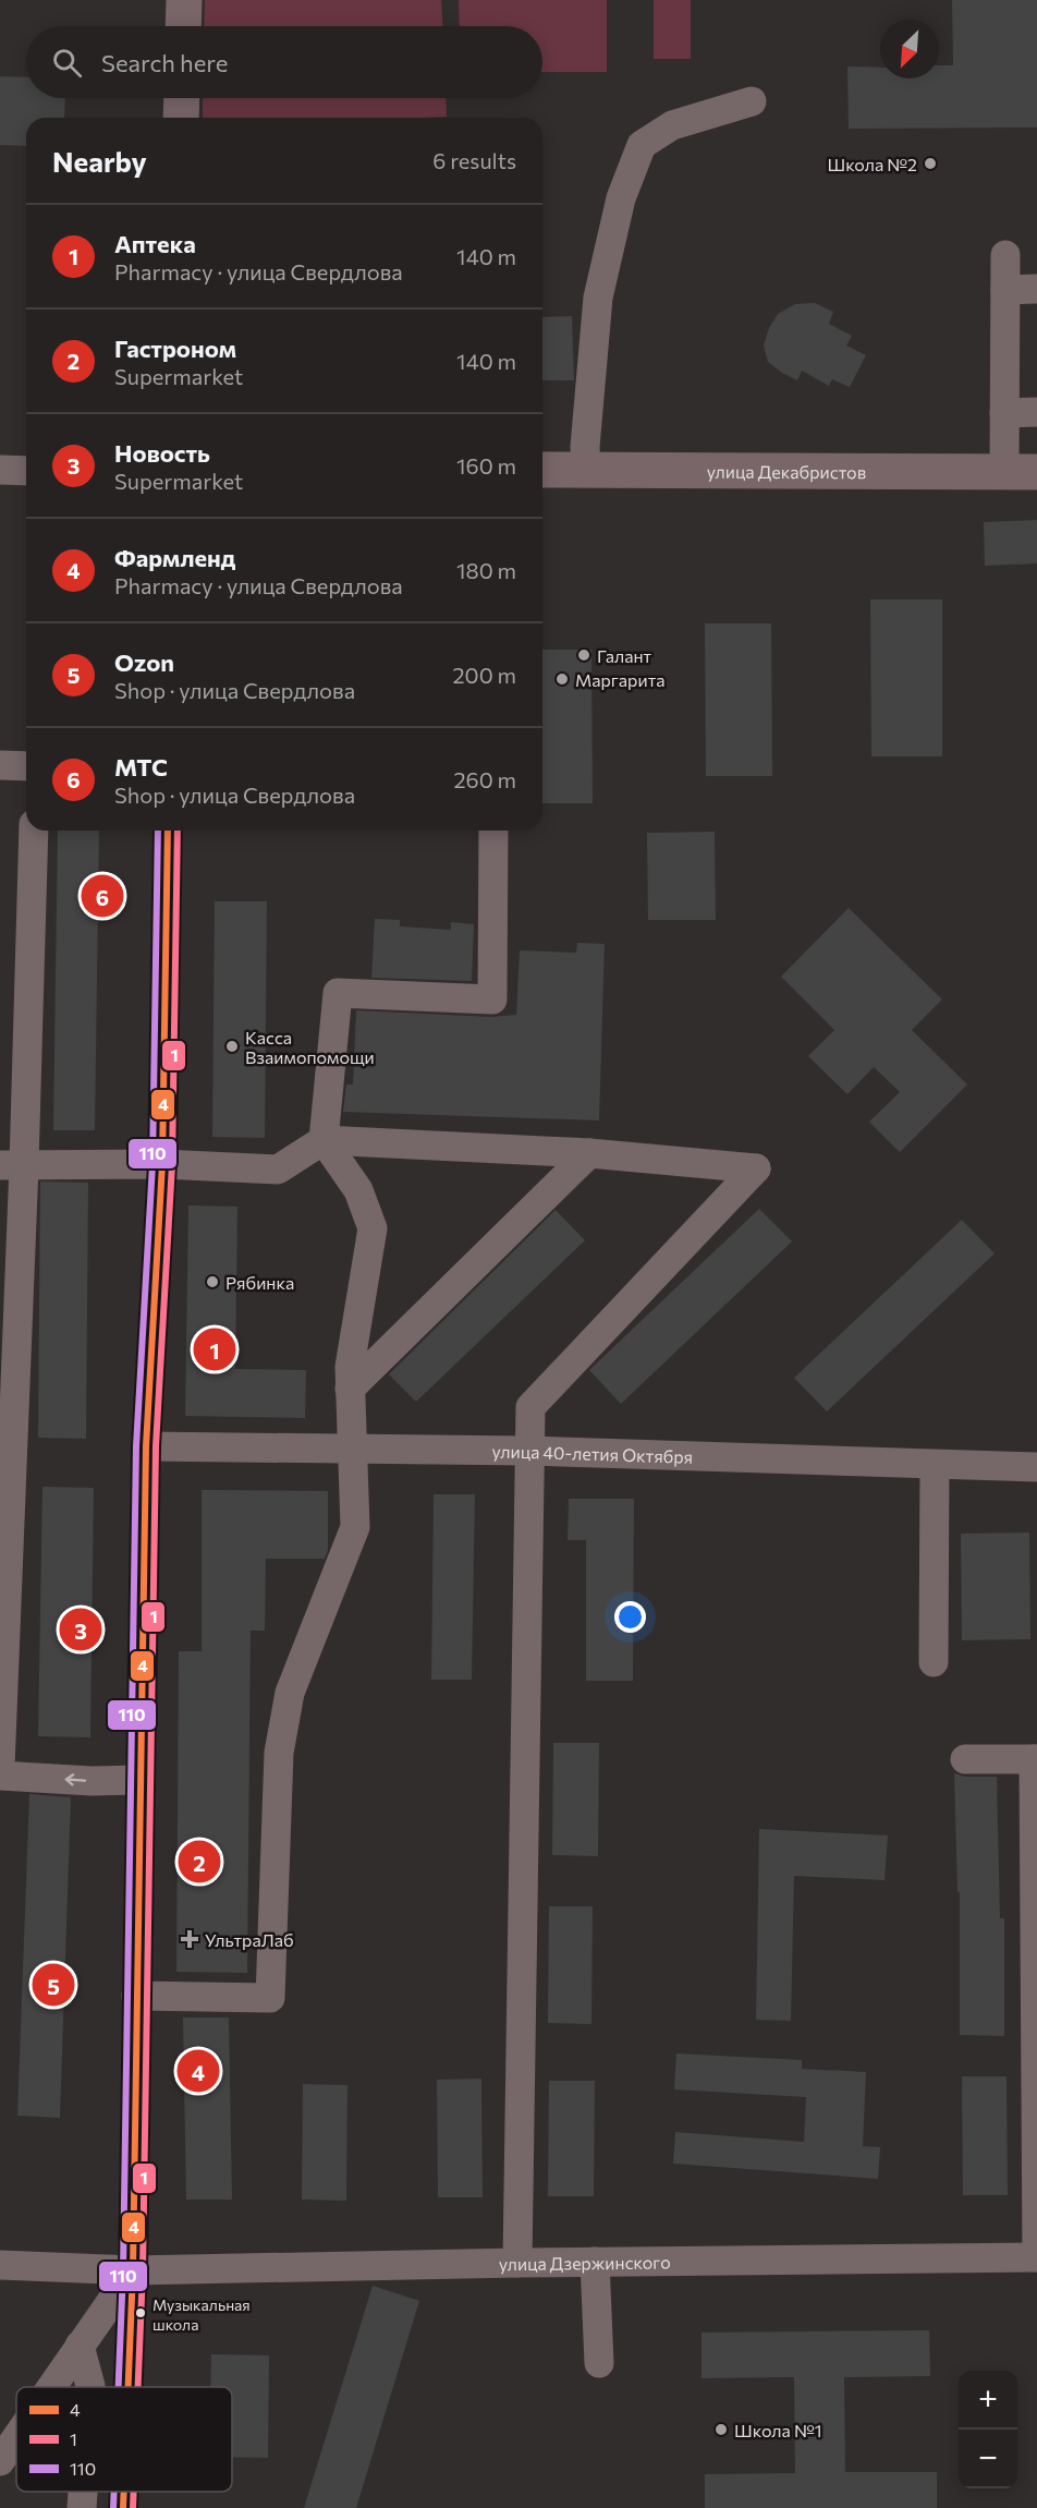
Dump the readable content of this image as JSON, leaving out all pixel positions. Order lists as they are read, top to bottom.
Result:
{
  "streets": {
    "main road": ["улица Декабристов"],
    "street": ["улица 40-летия Октября", "улица Дзержинского"]
  },
  "places": {
    "other": [
      "Школа №2",
      "Галант",
      "Маргарита",
      "Касса Взаимопомощи",
      "Рябинка",
      "Музыкальная школа",
      "Школа №1"
    ],
    "health": ["УльтраЛаб"]
  },
  "lines": ["transit line 4", "transit line 1", "transit line 110"],
  "legend": ["4", "1", "110"],
  "north": "bottom left",
  "page": {
    "search": "Search here",
    "heading": ["Nearby", "6 results"],
    "list": [
      {
        "mark": "1",
        "name": "Аптека",
        "note": "Pharmacy · улица Свердлова",
        "value": "140 m"
      },
      {
        "mark": "2",
        "name": "Гастроном",
        "note": "Supermarket",
        "value": "140 m"
      },
      {
        "mark": "3",
        "name": "Новость",
        "note": "Supermarket",
        "value": "160 m"
      },
      {
        "mark": "4",
        "name": "Фармленд",
        "note": "Pharmacy · улица Свердлова",
        "value": "180 m"
      },
      {
        "mark": "5",
        "name": "Ozon",
        "note": "Shop · улица Свердлова",
        "value": "200 m"
      },
      {
        "mark": "6",
        "name": "МТС",
        "note": "Shop · улица Свердлова",
        "value": "260 m"
      }
    ],
    "pins": [
      "6",
      "1",
      "3",
      "2",
      "5",
      "4"
    ],
    "map_buttons": ["+", "−"]
  }
}
